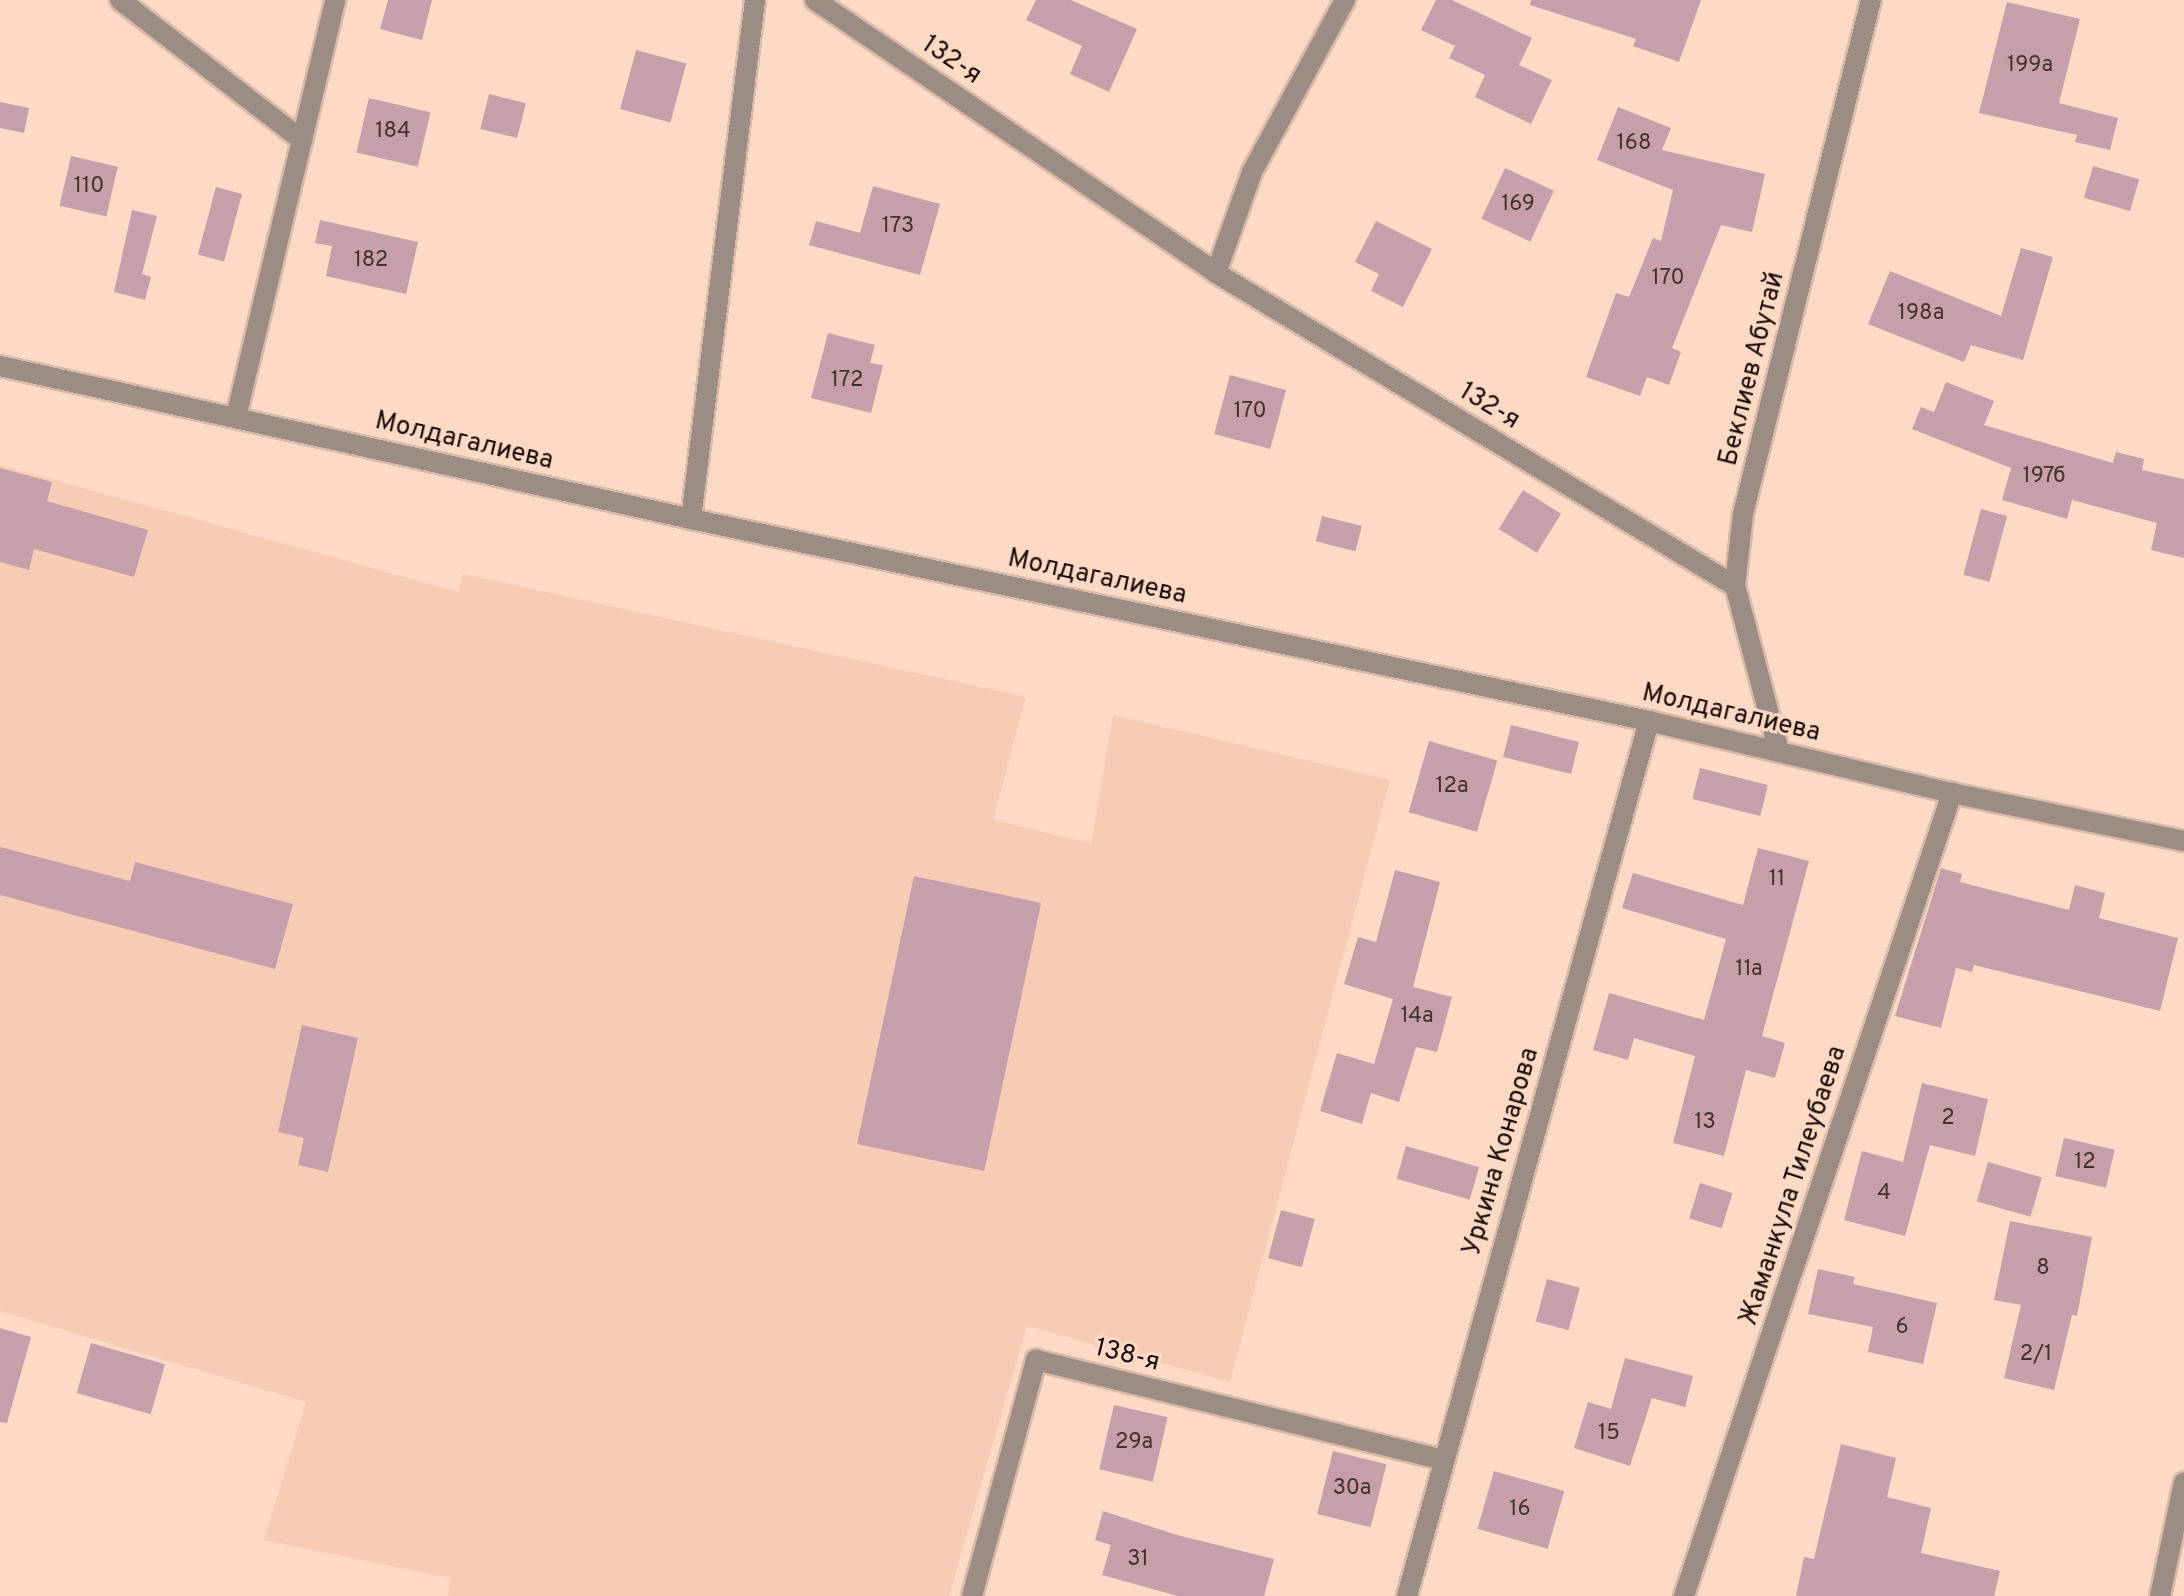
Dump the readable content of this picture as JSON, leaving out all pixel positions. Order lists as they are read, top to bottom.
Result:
{
  "streets": {
    "street": [
      "132-я",
      "Беклиев Абутай",
      "Молдагалиева",
      "Уркина Конарова",
      "Жаманкула Тилеубаева",
      "138-я"
    ]
  },
  "crossings": [
    ["132-я", "Беклиев Абутай"],
    ["Беклиев Абутай", "Молдагалиева"],
    ["Молдагалиева", "Уркина Конарова"],
    ["Молдагалиева", "Жаманкула Тилеубаева"],
    ["Уркина Конарова", "138-я"]
  ],
  "house_numbers": [
    "199а",
    "184",
    "168",
    "110",
    "169",
    "173",
    "182",
    "170",
    "198а",
    "172",
    "170",
    "197б",
    "12а",
    "11",
    "11а",
    "14а",
    "2",
    "13",
    "12",
    "4",
    "8",
    "6",
    "2/1",
    "15",
    "29а",
    "30а",
    "16",
    "31"
  ]
}
